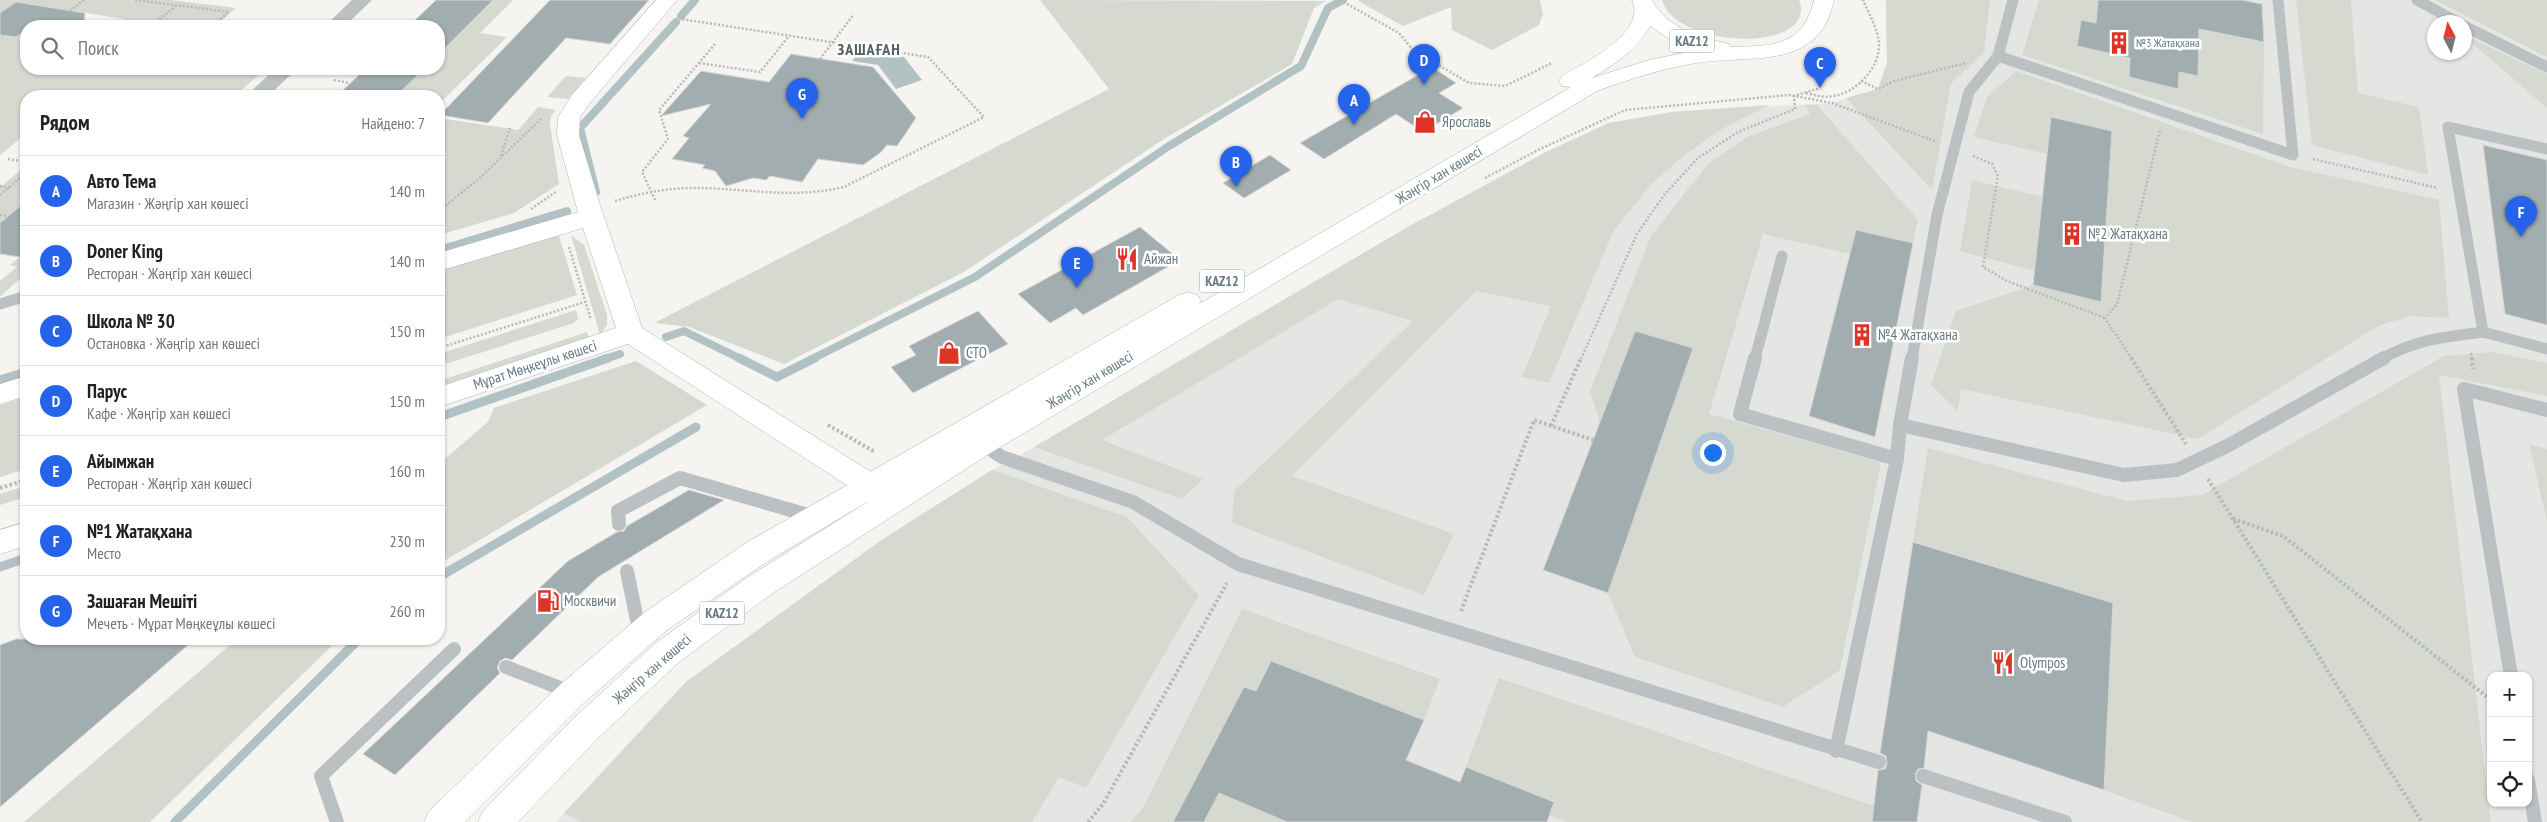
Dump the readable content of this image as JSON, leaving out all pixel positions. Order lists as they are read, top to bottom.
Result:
{
  "streets": {
    "main road": ["KAZ12", "Жәңгір хан көшесі", "Мұрат Мөңкеұлы көшесі"]
  },
  "districts": ["ЗАШАҒАН"],
  "places": {
    "building": ["№3 Жатақхана", "№2 Жатақхана", "№4 Жатақхана"],
    "shop": ["Ярославь", "СТО"],
    "restaurant": ["Айжан", "Olympos"],
    "fuel station": ["Москвичи"]
  },
  "north": "top",
  "page": {
    "search": "Поиск",
    "pins": [
      "D",
      "C",
      "G",
      "A",
      "B",
      "F",
      "E"
    ],
    "heading": ["Рядом", "Найдено: 7"],
    "list": [
      {
        "mark": "A",
        "name": "Авто Тема",
        "note": "Магазин · Жәңгір хан көшесі",
        "value": "140 m"
      },
      {
        "mark": "B",
        "name": "Doner King",
        "note": "Ресторан · Жәңгір хан көшесі",
        "value": "140 m"
      },
      {
        "mark": "C",
        "name": "Школа № 30",
        "note": "Остановка · Жәңгір хан көшесі",
        "value": "150 m"
      },
      {
        "mark": "D",
        "name": "Парус",
        "note": "Кафе · Жәңгір хан көшесі",
        "value": "150 m"
      },
      {
        "mark": "E",
        "name": "Айымжан",
        "note": "Ресторан · Жәңгір хан көшесі",
        "value": "160 m"
      },
      {
        "mark": "F",
        "name": "№1 Жатақхана",
        "note": "Место",
        "value": "230 m"
      },
      {
        "mark": "G",
        "name": "Зашаған Мешіті",
        "note": "Мечеть · Мұрат Мөңкеұлы көшесі",
        "value": "260 m"
      }
    ],
    "map_buttons": ["+", "−"]
  }
}
